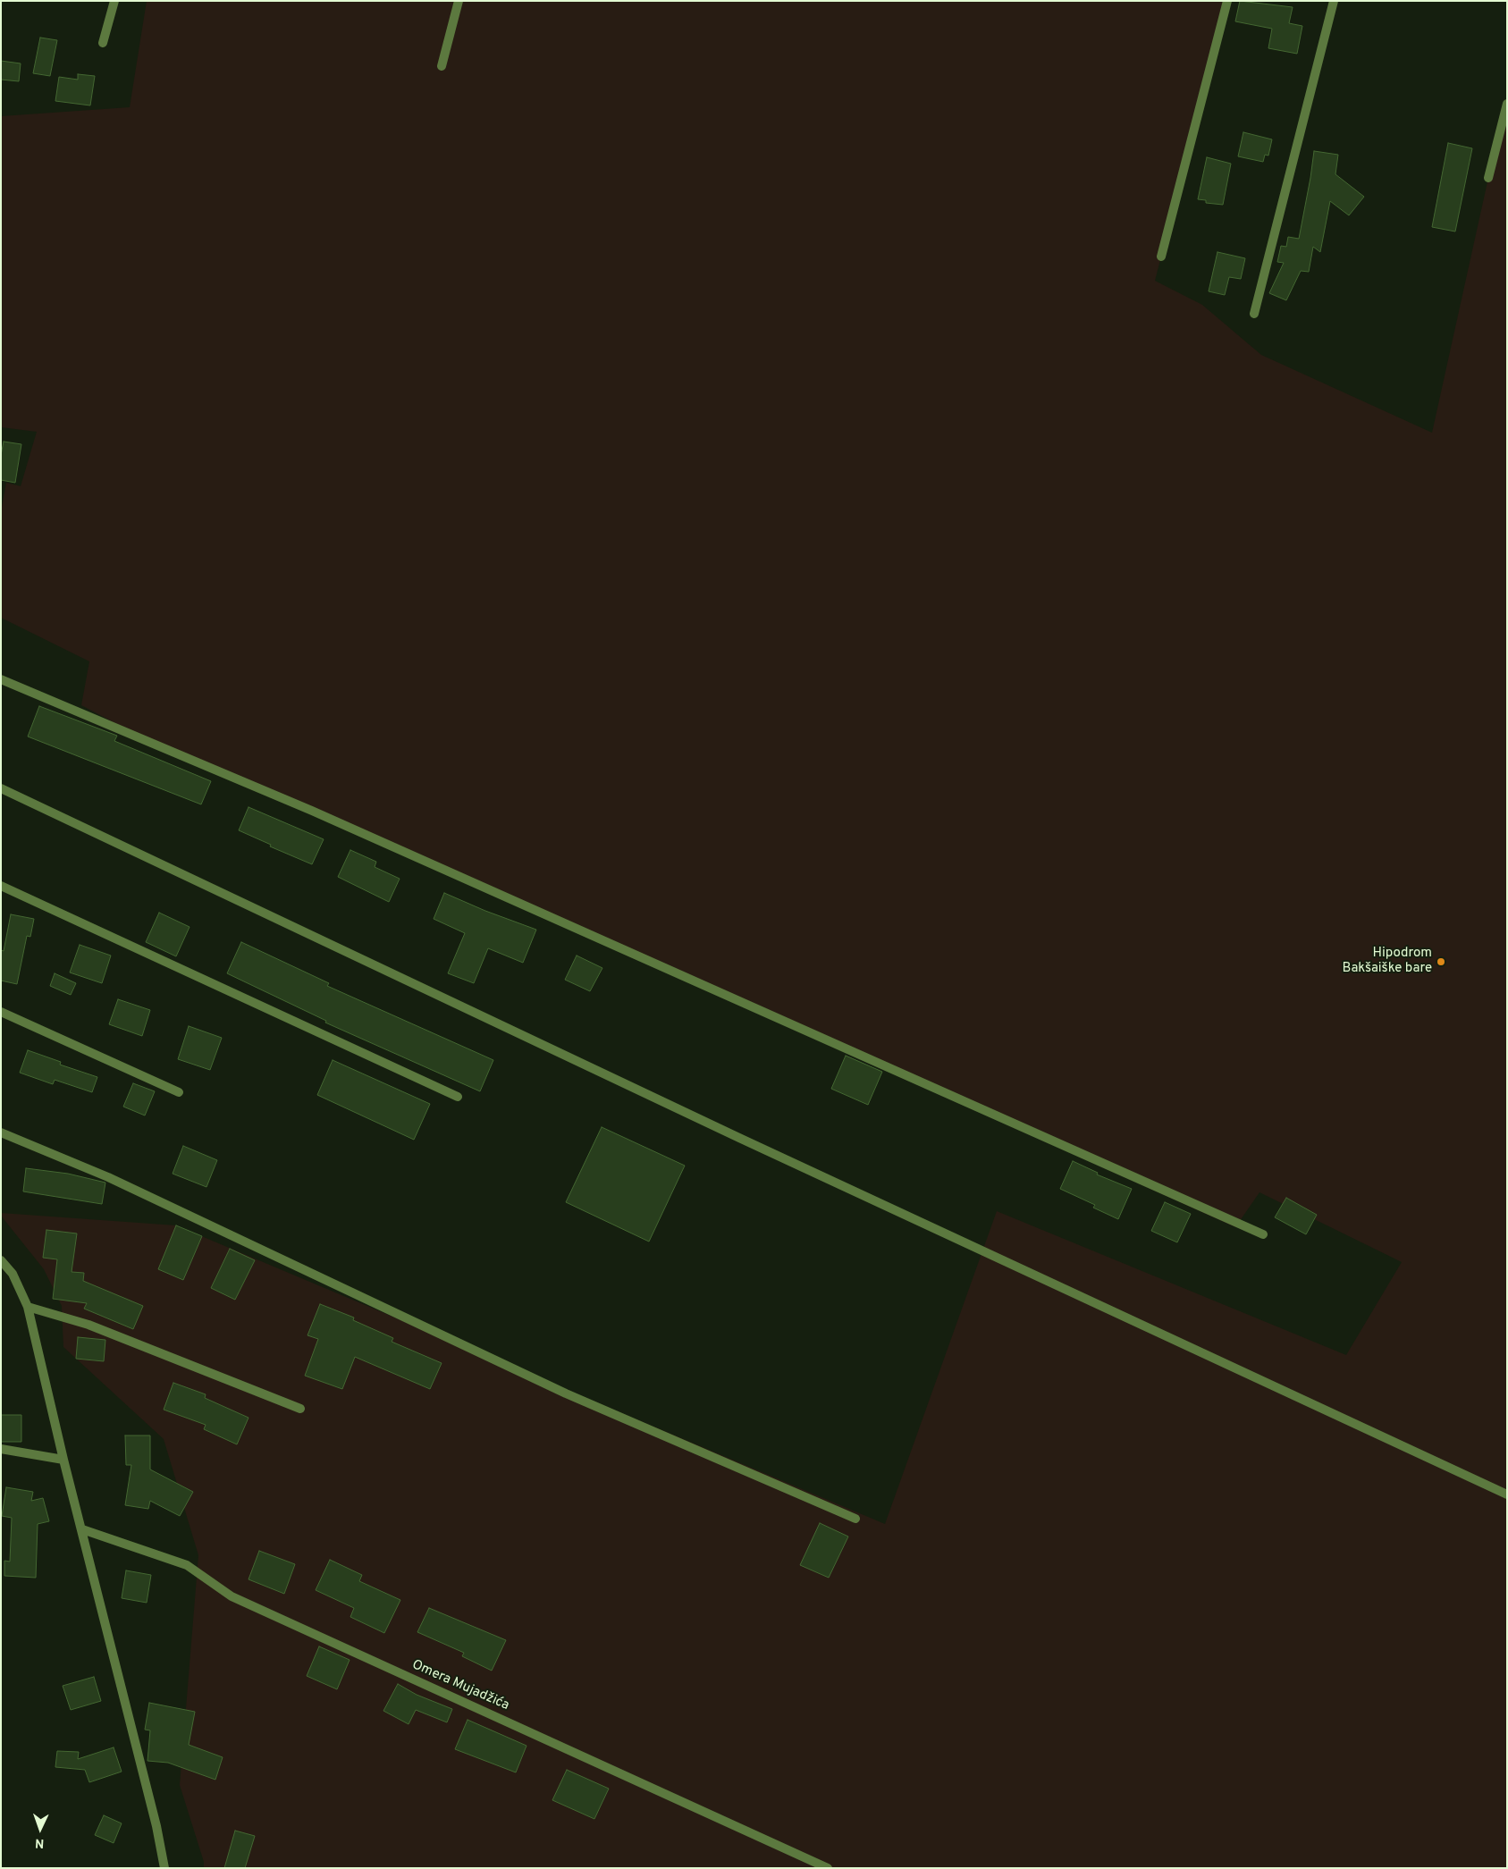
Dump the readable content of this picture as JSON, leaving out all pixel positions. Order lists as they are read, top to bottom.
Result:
{
  "streets": {
    "street": ["Omera Mujadžića"]
  },
  "places": ["Hipodrom Bakšaiške bare"],
  "north": "bottom"
}
